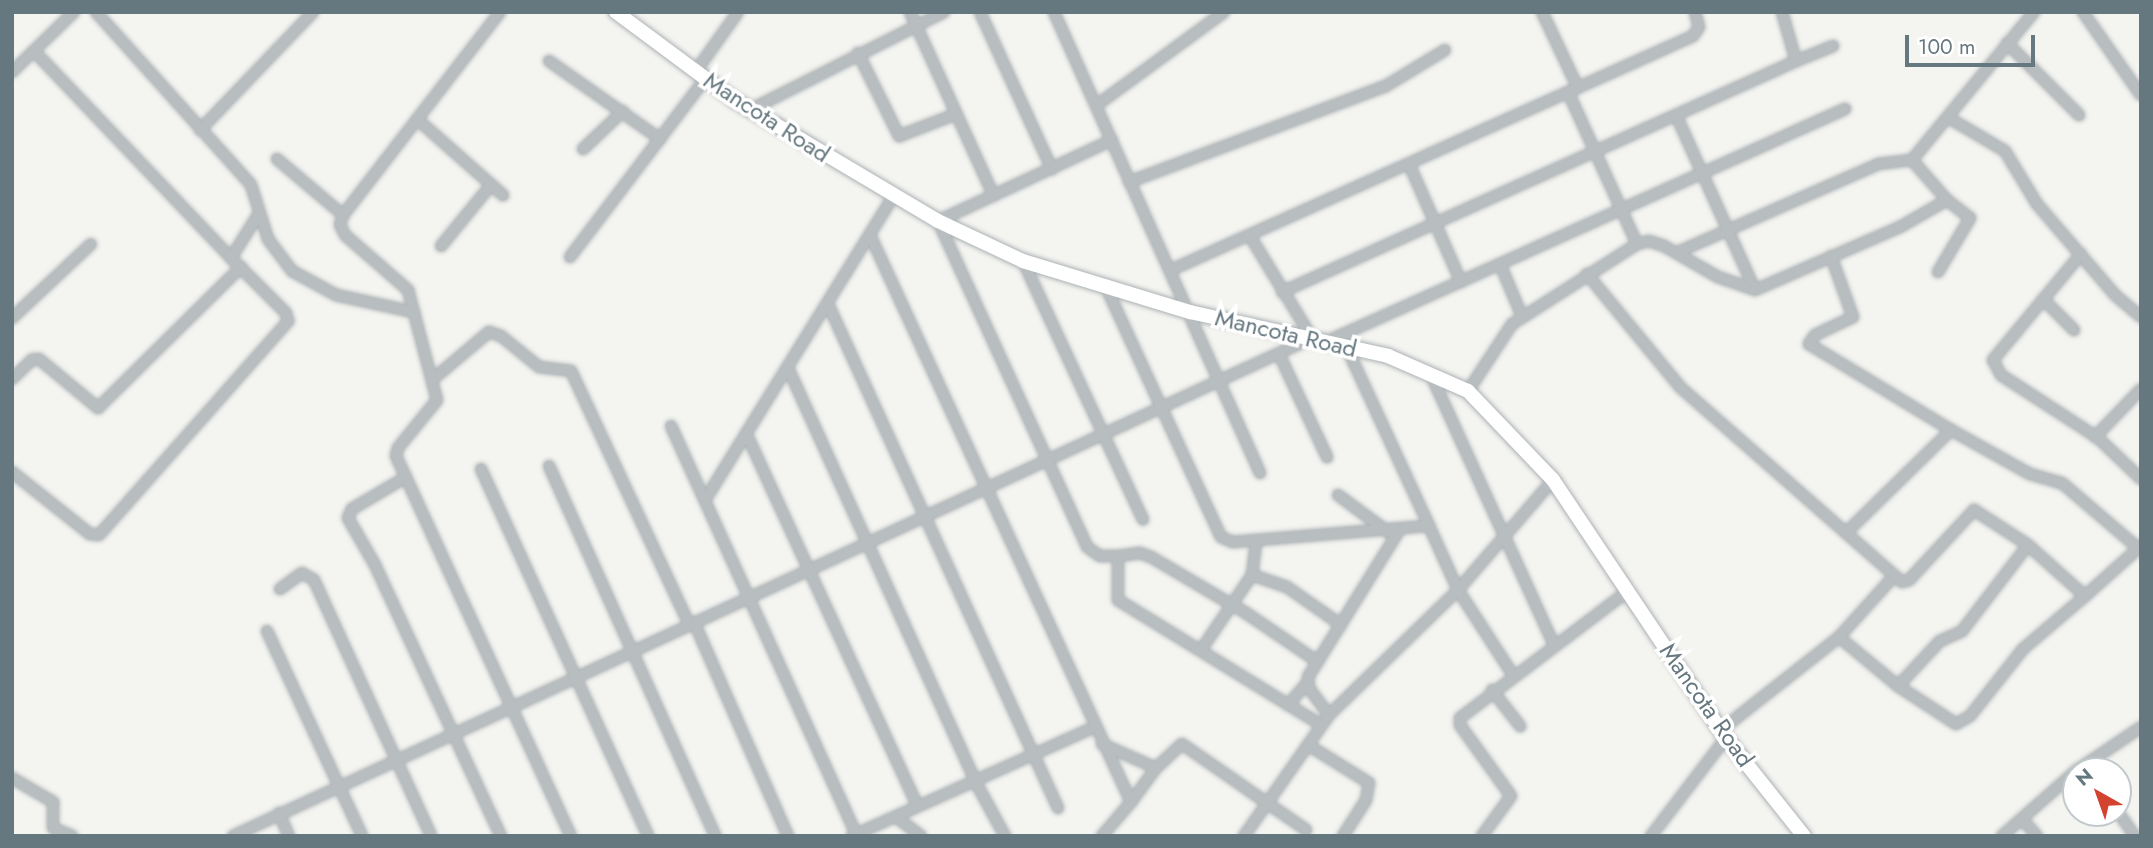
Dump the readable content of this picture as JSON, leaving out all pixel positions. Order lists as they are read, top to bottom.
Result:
{
  "streets": {
    "main road": ["Mancota Road"]
  },
  "scale_bar": "100 m",
  "north": "top left"
}
